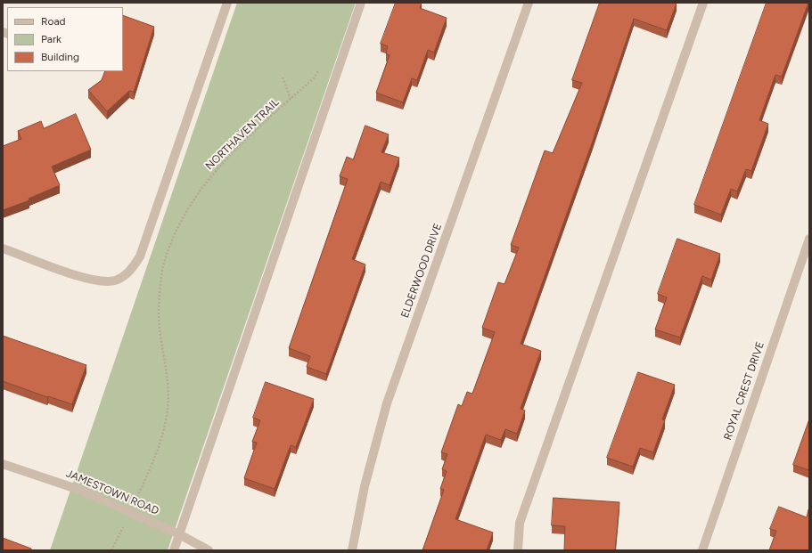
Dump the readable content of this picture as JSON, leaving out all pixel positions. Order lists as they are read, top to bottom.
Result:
{
  "streets": {
    "street": ["ELDERWOOD DRIVE", "ROYAL CREST DRIVE", "JAMESTOWN ROAD"],
    "path": ["NORTHAVEN TRAIL"]
  },
  "crossings": [
    ["NORTHAVEN TRAIL", "JAMESTOWN ROAD"]
  ],
  "legend": ["Road", "Park", "Building"]
}
